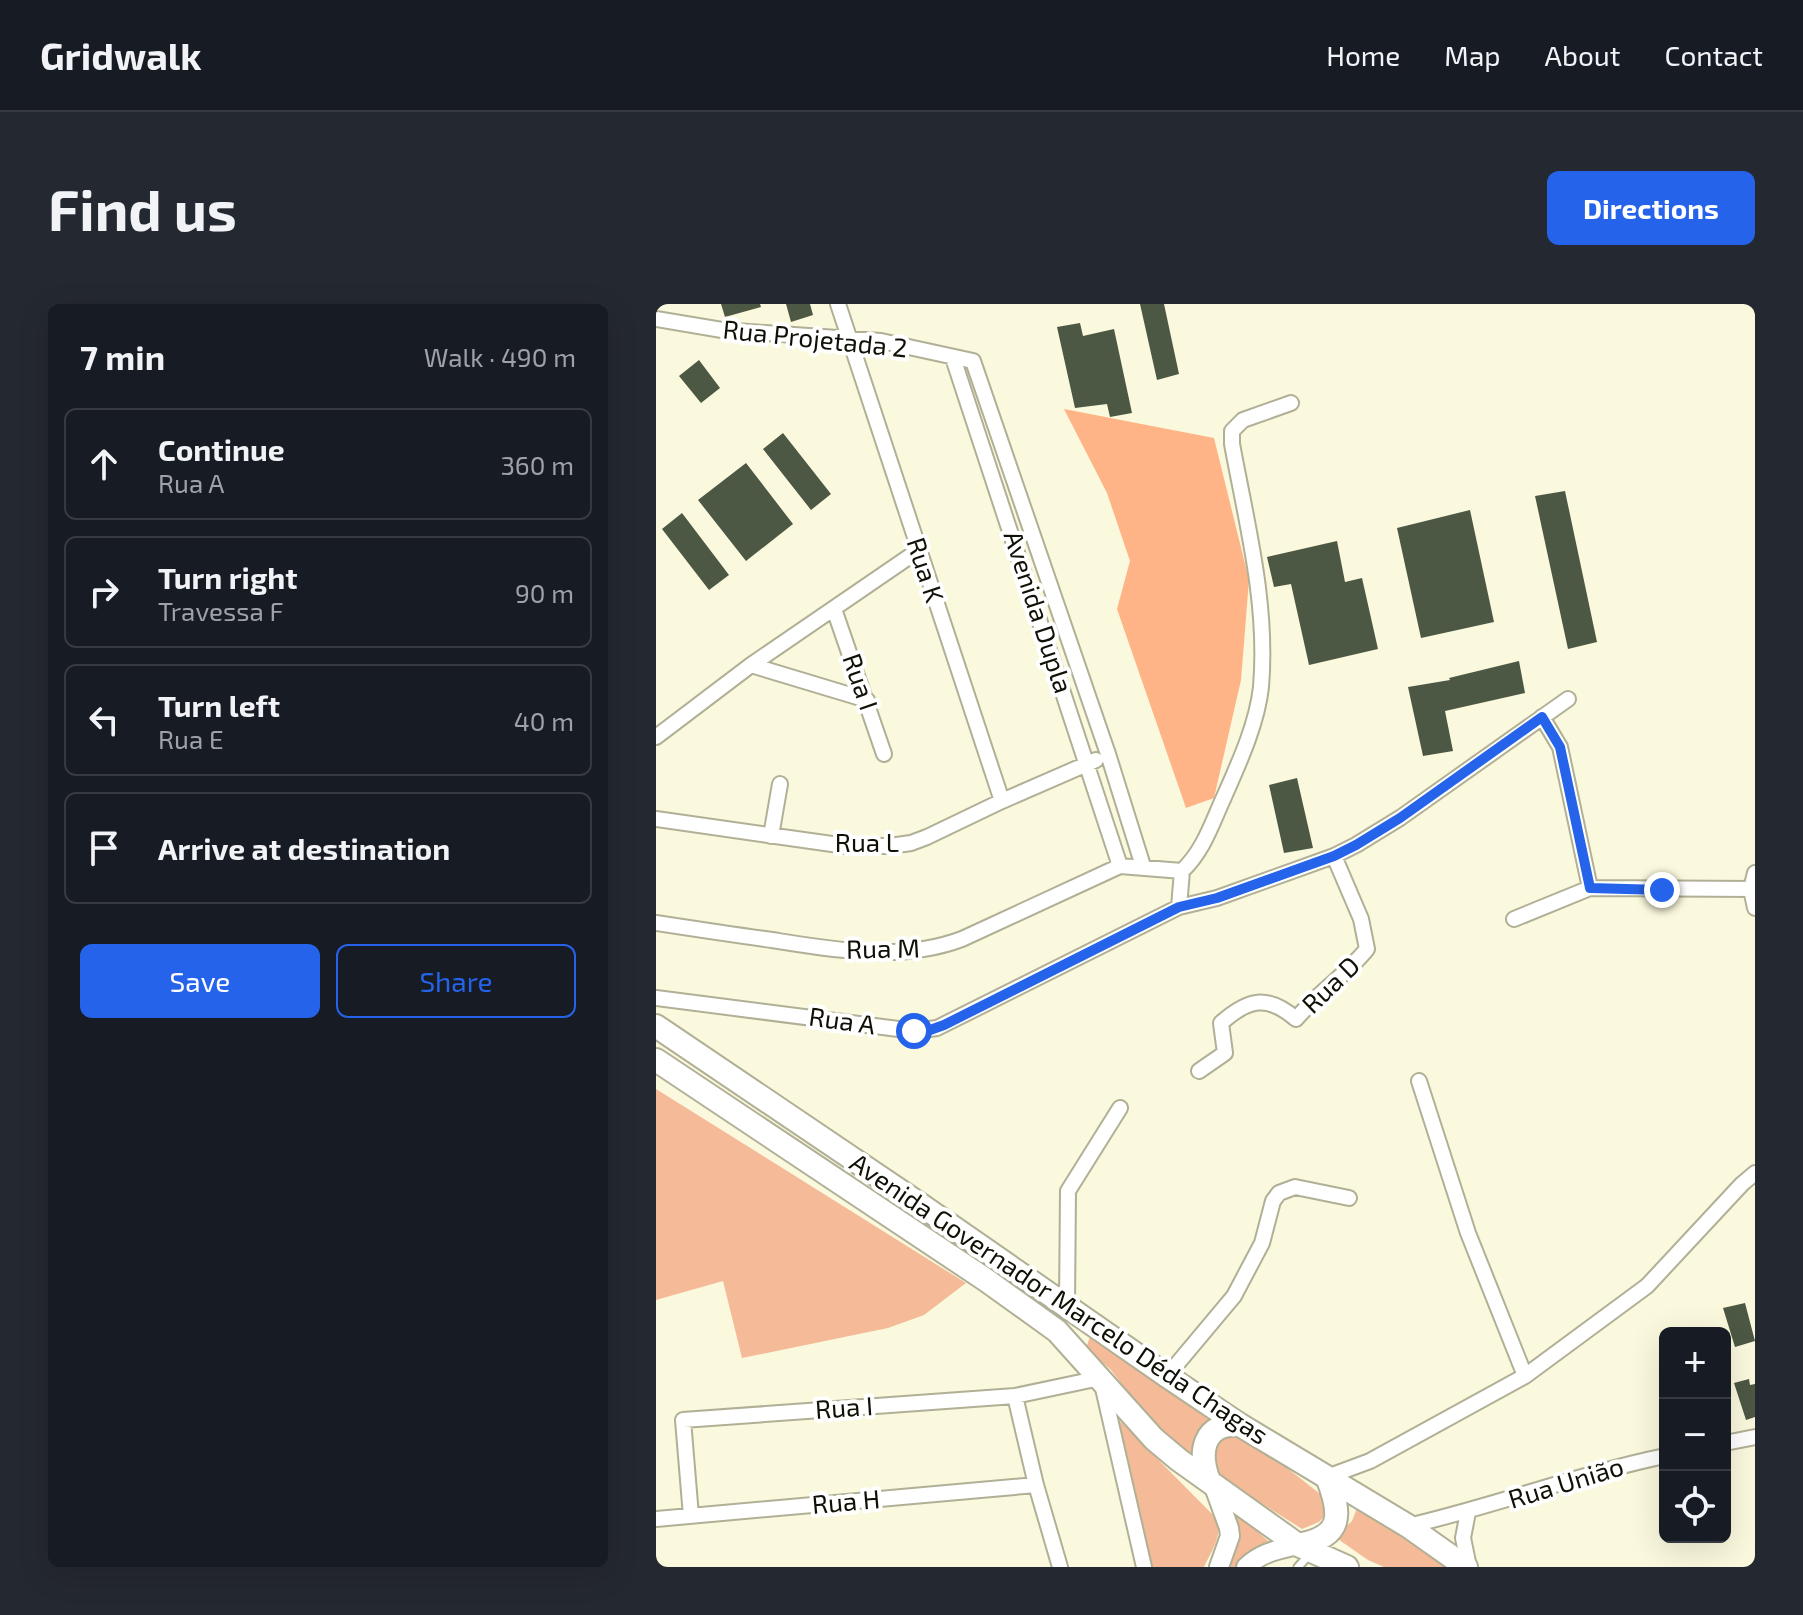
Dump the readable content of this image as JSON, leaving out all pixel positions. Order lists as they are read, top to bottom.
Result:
{
  "streets": {
    "main road": ["Avenida Governador Marcelo Déda Chagas"],
    "street": [
      "Rua Projetada 2",
      "Rua K",
      "Avenida Dupla",
      "Rua I",
      "Rua L",
      "Rua M",
      "Rua D",
      "Rua A",
      "Rua União",
      "Rua H"
    ]
  },
  "crossings": [
    ["Rua Projetada 2", "Rua K"],
    ["Rua Projetada 2", "Avenida Dupla"],
    ["Rua K", "Rua L"],
    ["Avenida Dupla", "Rua L"],
    ["Avenida Dupla", "Rua M"],
    ["Rua I", "Avenida Governador Marcelo Déda Chagas"],
    ["Rua I", "Rua H"],
    ["Rua D", "Rua A"],
    ["Avenida Governador Marcelo Déda Chagas", "Rua União"]
  ],
  "page": {
    "header": "Gridwalk",
    "nav": [
      "Home",
      "Map",
      "About",
      "Contact"
    ],
    "buttons": [
      "Directions",
      ["Save", "Share"]
    ],
    "title": "Find us",
    "heading": ["7 min", "Walk · 490 m"],
    "list": [
      ["Continue", "Rua A", "360 m"],
      ["Turn right", "Travessa F", "90 m"],
      ["Turn left", "Rua E", "40 m"],
      "Arrive at destination"
    ],
    "map_buttons": ["+", "−"]
  }
}
